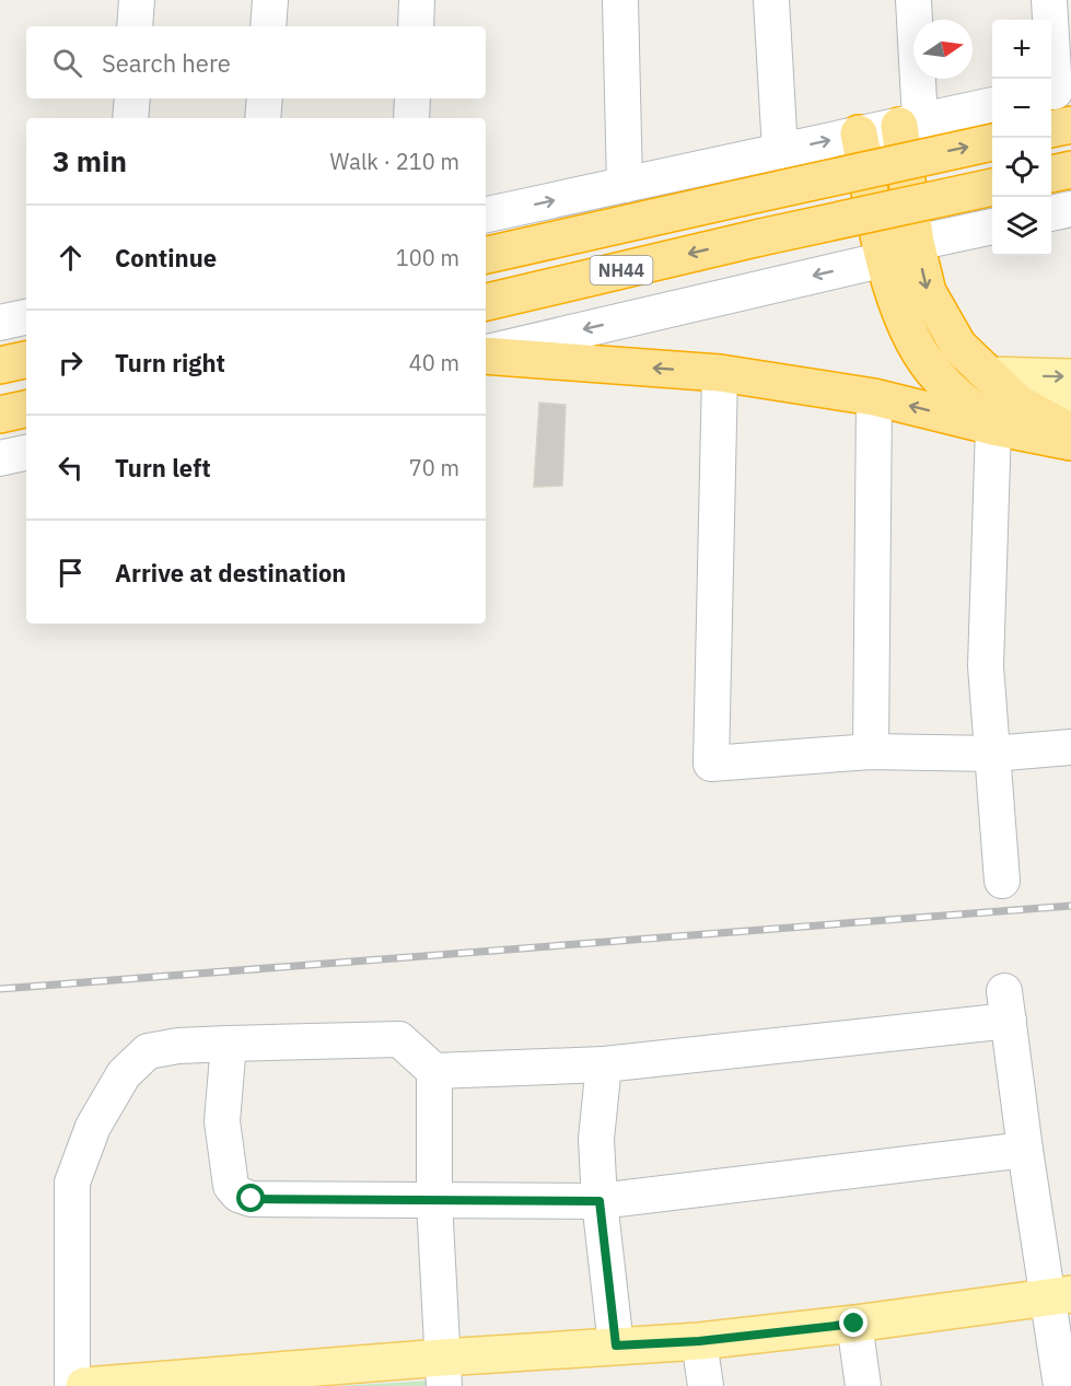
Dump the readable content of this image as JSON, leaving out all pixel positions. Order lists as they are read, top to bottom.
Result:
{
  "streets": {
    "highway": ["NH44"]
  },
  "north": "right",
  "page": {
    "map_buttons": ["+", "−"],
    "search": "Search here",
    "heading": ["3 min", "Walk · 210 m"],
    "list": [
      ["Continue", "100 m"],
      ["Turn right", "40 m"],
      ["Turn left", "70 m"],
      "Arrive at destination"
    ]
  }
}
